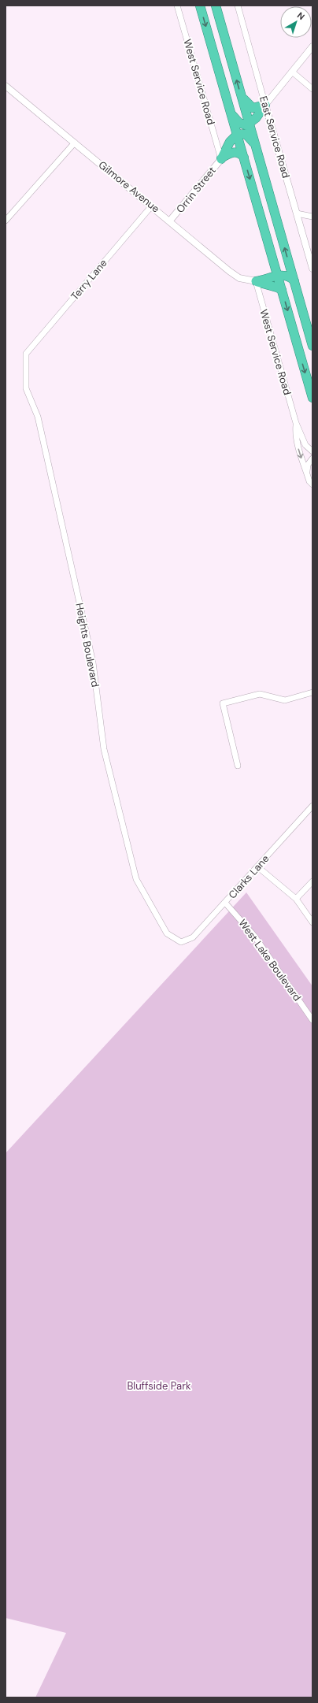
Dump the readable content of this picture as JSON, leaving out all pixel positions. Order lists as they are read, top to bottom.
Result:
{
  "streets": {
    "street": [
      "West Service Road",
      "East Service Road",
      "Gilmore Avenue",
      "Orrin Street",
      "Terry Lane",
      "Heights Boulevard",
      "Clarks Lane",
      "West Lake Boulevard"
    ]
  },
  "crossings": [
    ["West Service Road", "Gilmore Avenue"],
    ["West Service Road", "Orrin Street"],
    ["Gilmore Avenue", "Orrin Street"],
    ["Gilmore Avenue", "Terry Lane"],
    ["Terry Lane", "Heights Boulevard"],
    ["Heights Boulevard", "Clarks Lane"],
    ["Clarks Lane", "West Lake Boulevard"]
  ],
  "parks": ["Bluffside Park"],
  "north": "top right"
}
